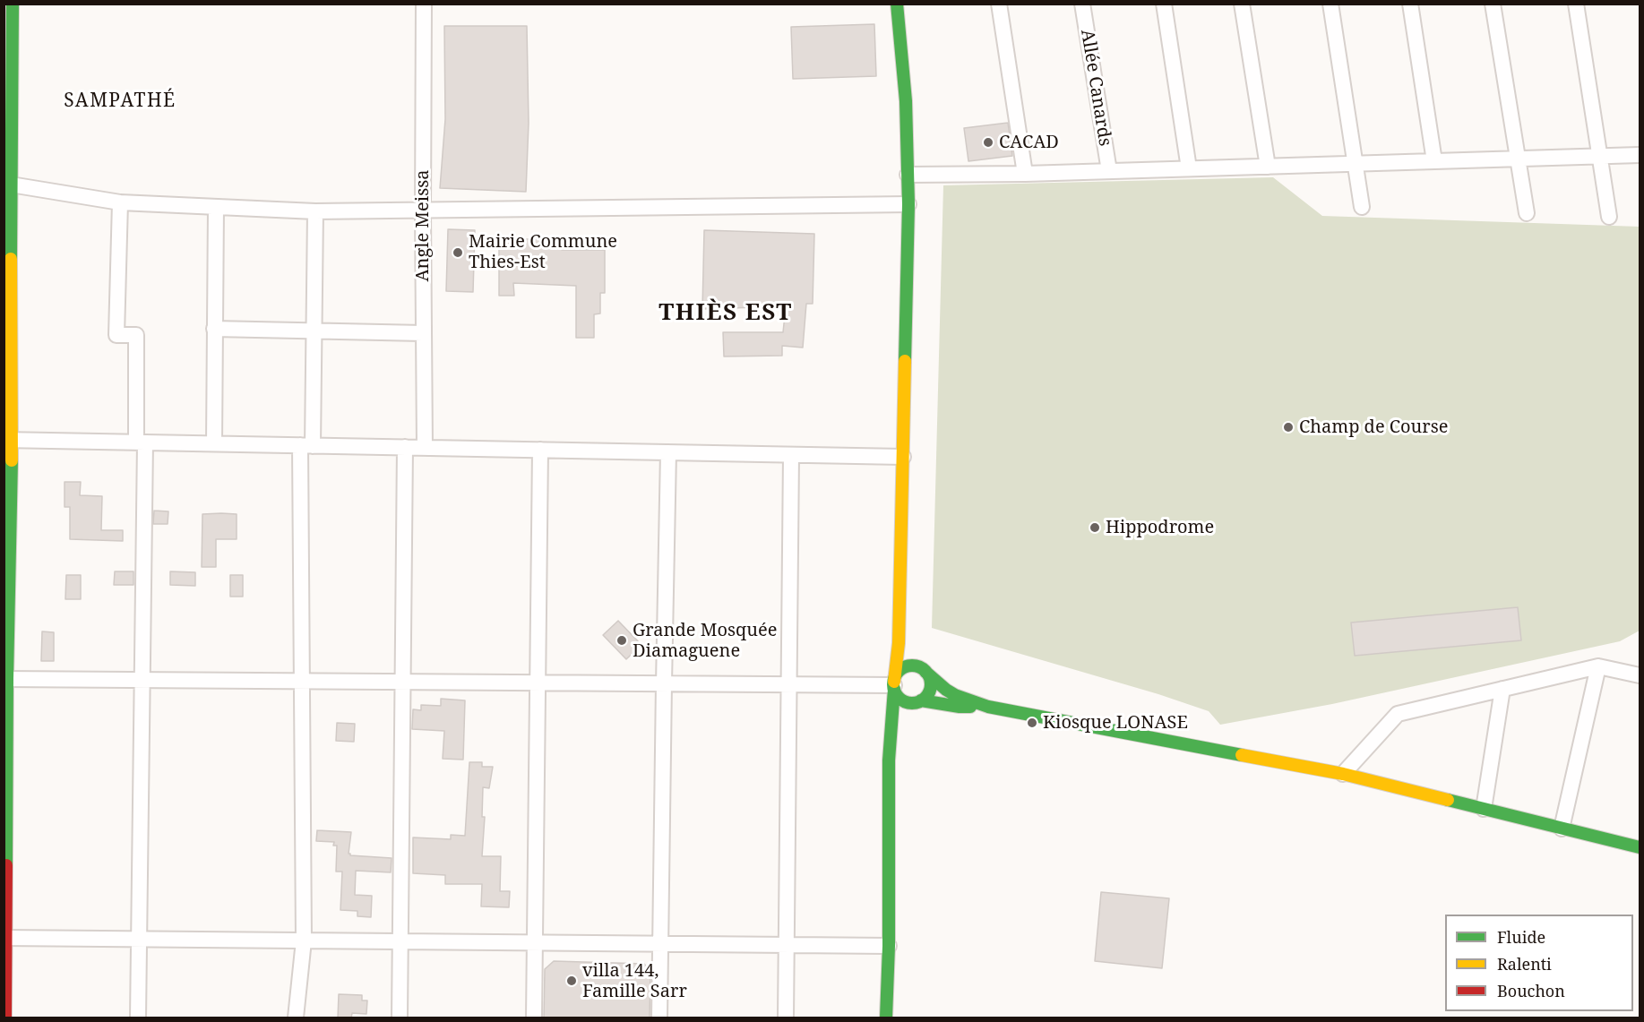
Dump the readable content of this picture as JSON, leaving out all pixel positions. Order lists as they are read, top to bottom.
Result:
{
  "streets": {
    "street": ["Allée Canards", "Angle Meissa"]
  },
  "districts": ["SAMPATHÉ", "THIÈS EST"],
  "places": [
    "CACAD",
    "Mairie Commune Thies-Est",
    "Champ de Course",
    "Hippodrome",
    "Grande Mosquée Diamaguene",
    "Kiosque LONASE",
    "villa 144, Famille Sarr"
  ],
  "legend": ["Fluide", "Ralenti", "Bouchon"]
}
